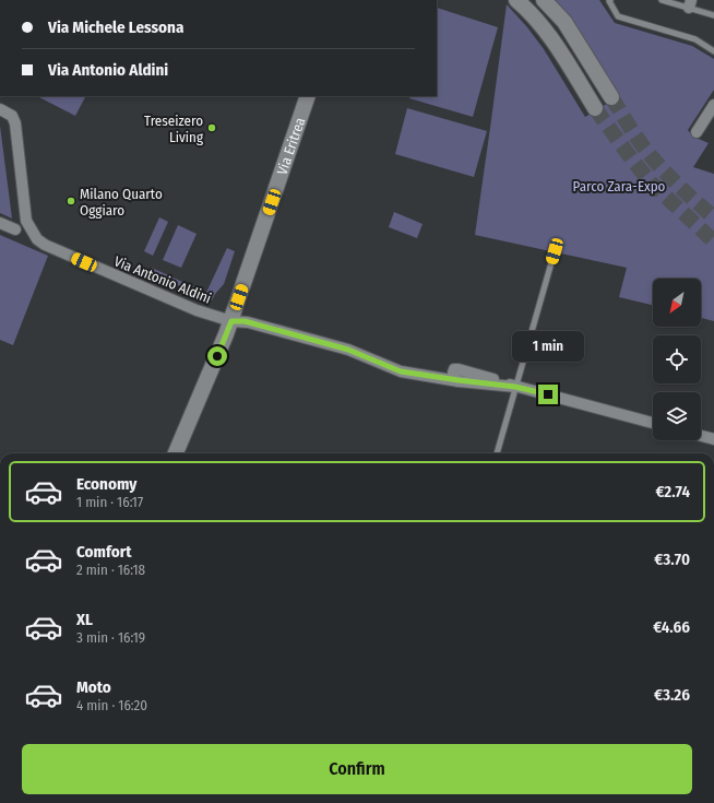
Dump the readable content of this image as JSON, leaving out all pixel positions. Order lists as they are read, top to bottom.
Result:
{
  "streets": {
    "street": ["Via Eritrea", "Via Antonio Aldini"]
  },
  "crossings": [
    ["Via Eritrea", "Via Antonio Aldini"]
  ],
  "parks": ["Parco Zara-Expo"],
  "places": ["Treseizero Living", "Milano Quarto Oggiaro"],
  "north": "bottom left",
  "page": {
    "banner": ["Via Michele Lessona", "Via Antonio Aldini"],
    "bubble": "1 min",
    "list": [
      {
        "name": "Economy",
        "note": "1 min · 16:17",
        "value": "€2.74"
      },
      {
        "name": "Comfort",
        "note": "2 min · 16:18",
        "value": "€3.70"
      },
      {
        "name": "XL",
        "note": "3 min · 16:19",
        "value": "€4.66"
      },
      {
        "name": "Moto",
        "note": "4 min · 16:20",
        "value": "€3.26"
      }
    ],
    "buttons": "Confirm"
  }
}
